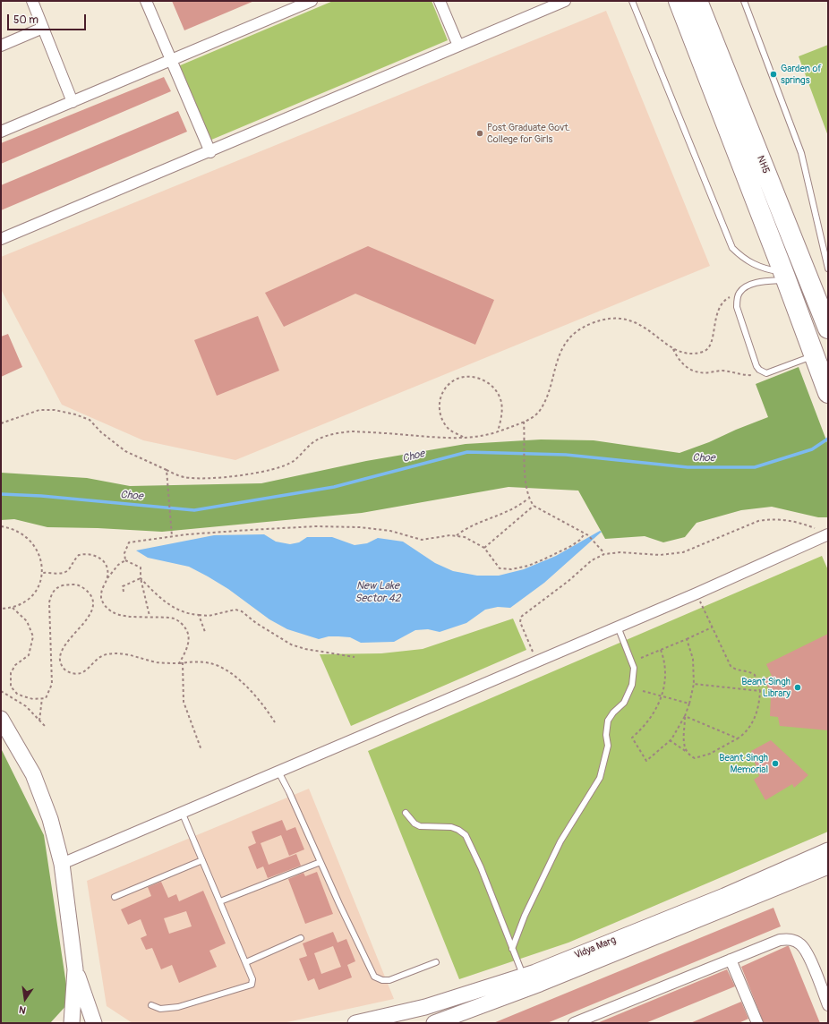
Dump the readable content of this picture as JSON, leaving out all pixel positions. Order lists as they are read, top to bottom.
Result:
{
  "streets": {
    "highway": ["NH5"],
    "main road": ["Vidya Marg"]
  },
  "water": ["Choe", "New Lake Sector 42"],
  "places": [
    "Garden of springs",
    "Post Graduate Govt. College for Girls",
    "Beant Singh Library",
    "Beant Singh Memorial"
  ],
  "scale_bar": "50 m",
  "north": "bottom"
}
